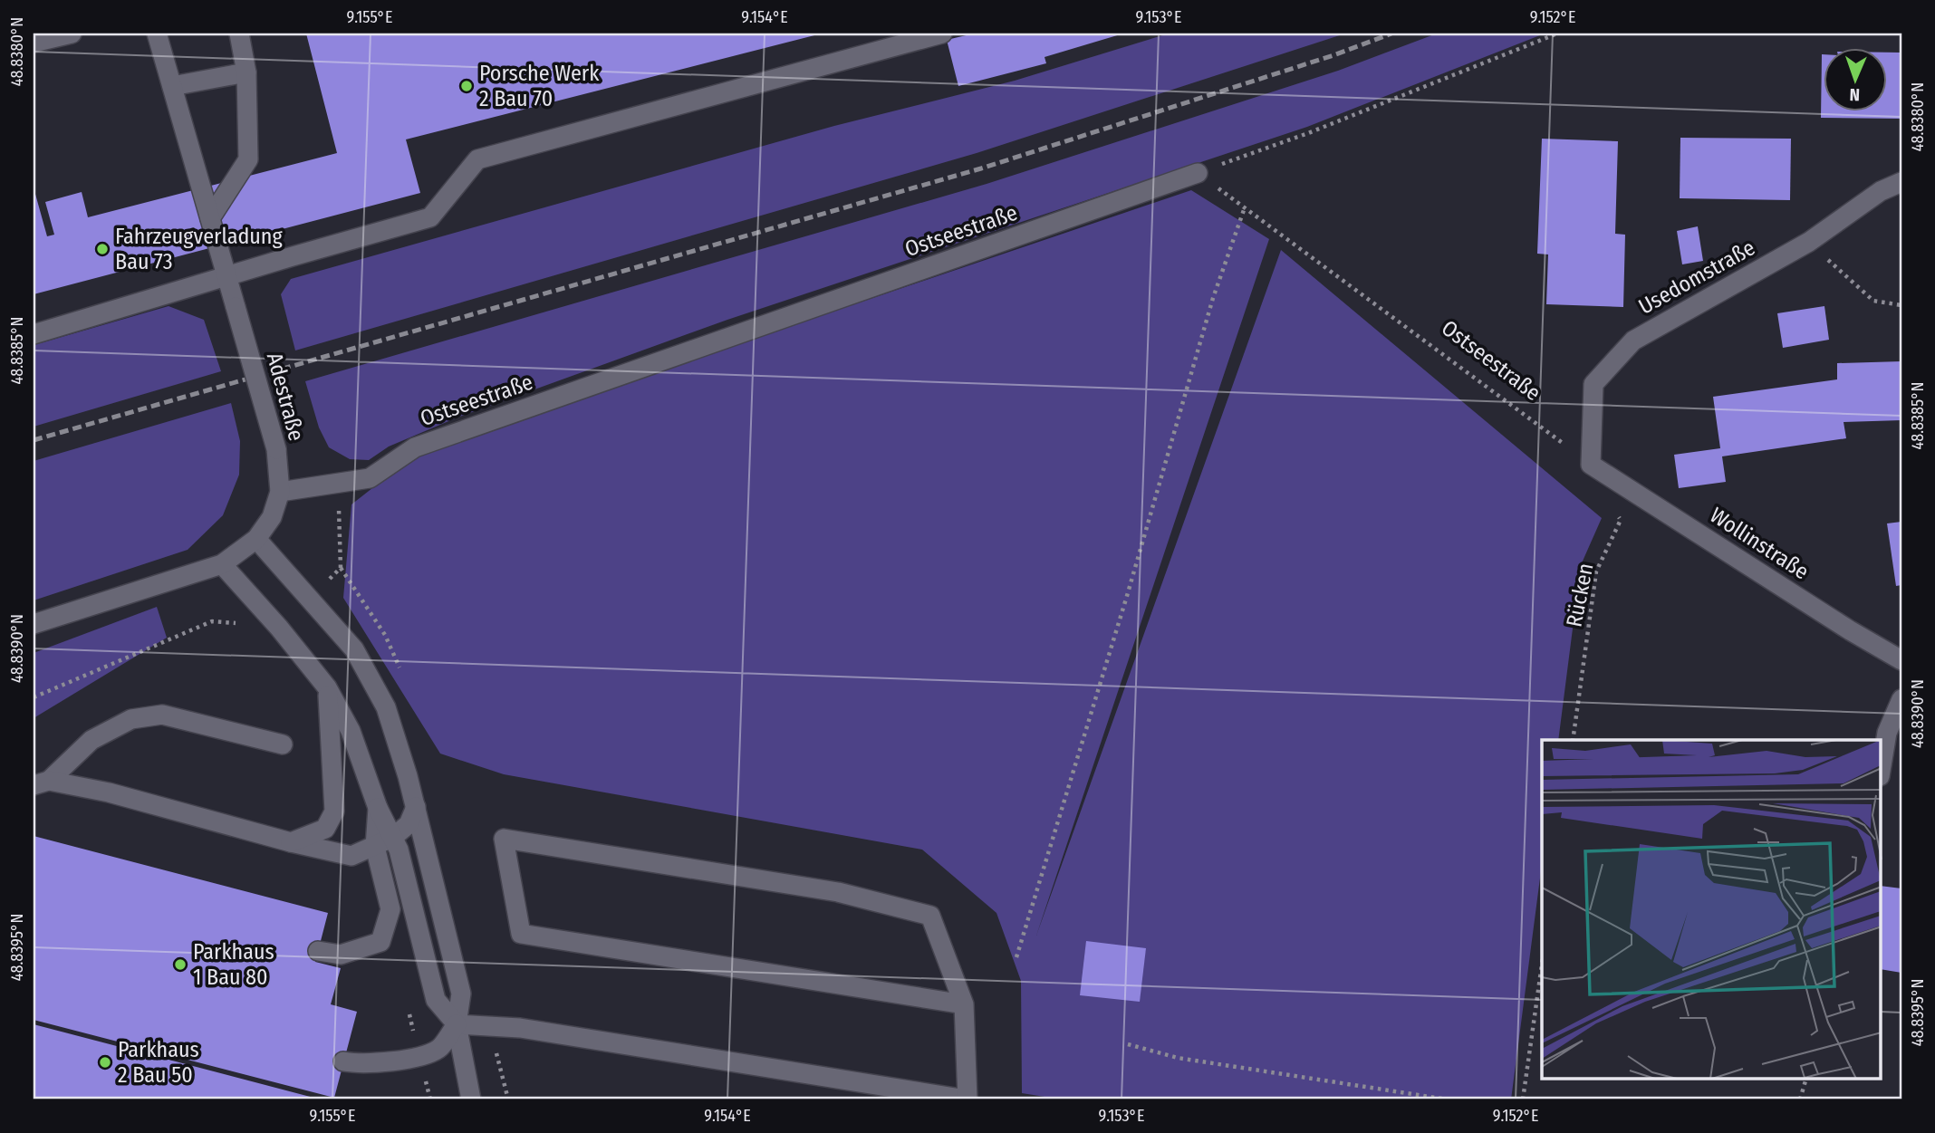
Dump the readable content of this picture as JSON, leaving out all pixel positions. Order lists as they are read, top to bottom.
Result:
{
  "streets": {
    "street": [
      "Ostseestraße",
      "Usedomstraße",
      "Adestraße",
      "Wollinstraße"
    ],
    "path": ["Rücken"]
  },
  "crossings": [
    ["Ostseestraße", "Usedomstraße"],
    ["Ostseestraße", "Adestraße"],
    ["Ostseestraße", "Wollinstraße"],
    ["Usedomstraße", "Wollinstraße"]
  ],
  "places": [
    "Porsche Werk 2 Bau 70",
    "Fahrzeugverladung Bau 73",
    "Parkhaus 1 Bau 80",
    "Parkhaus 2 Bau 50"
  ],
  "north": "bottom",
  "coordinates": [
    "9.155°E",
    "9.154°E",
    "9.153°E",
    "9.152°E",
    "48.8380°N",
    "48.8385°N",
    "48.8390°N",
    "48.8395°N"
  ]
}
